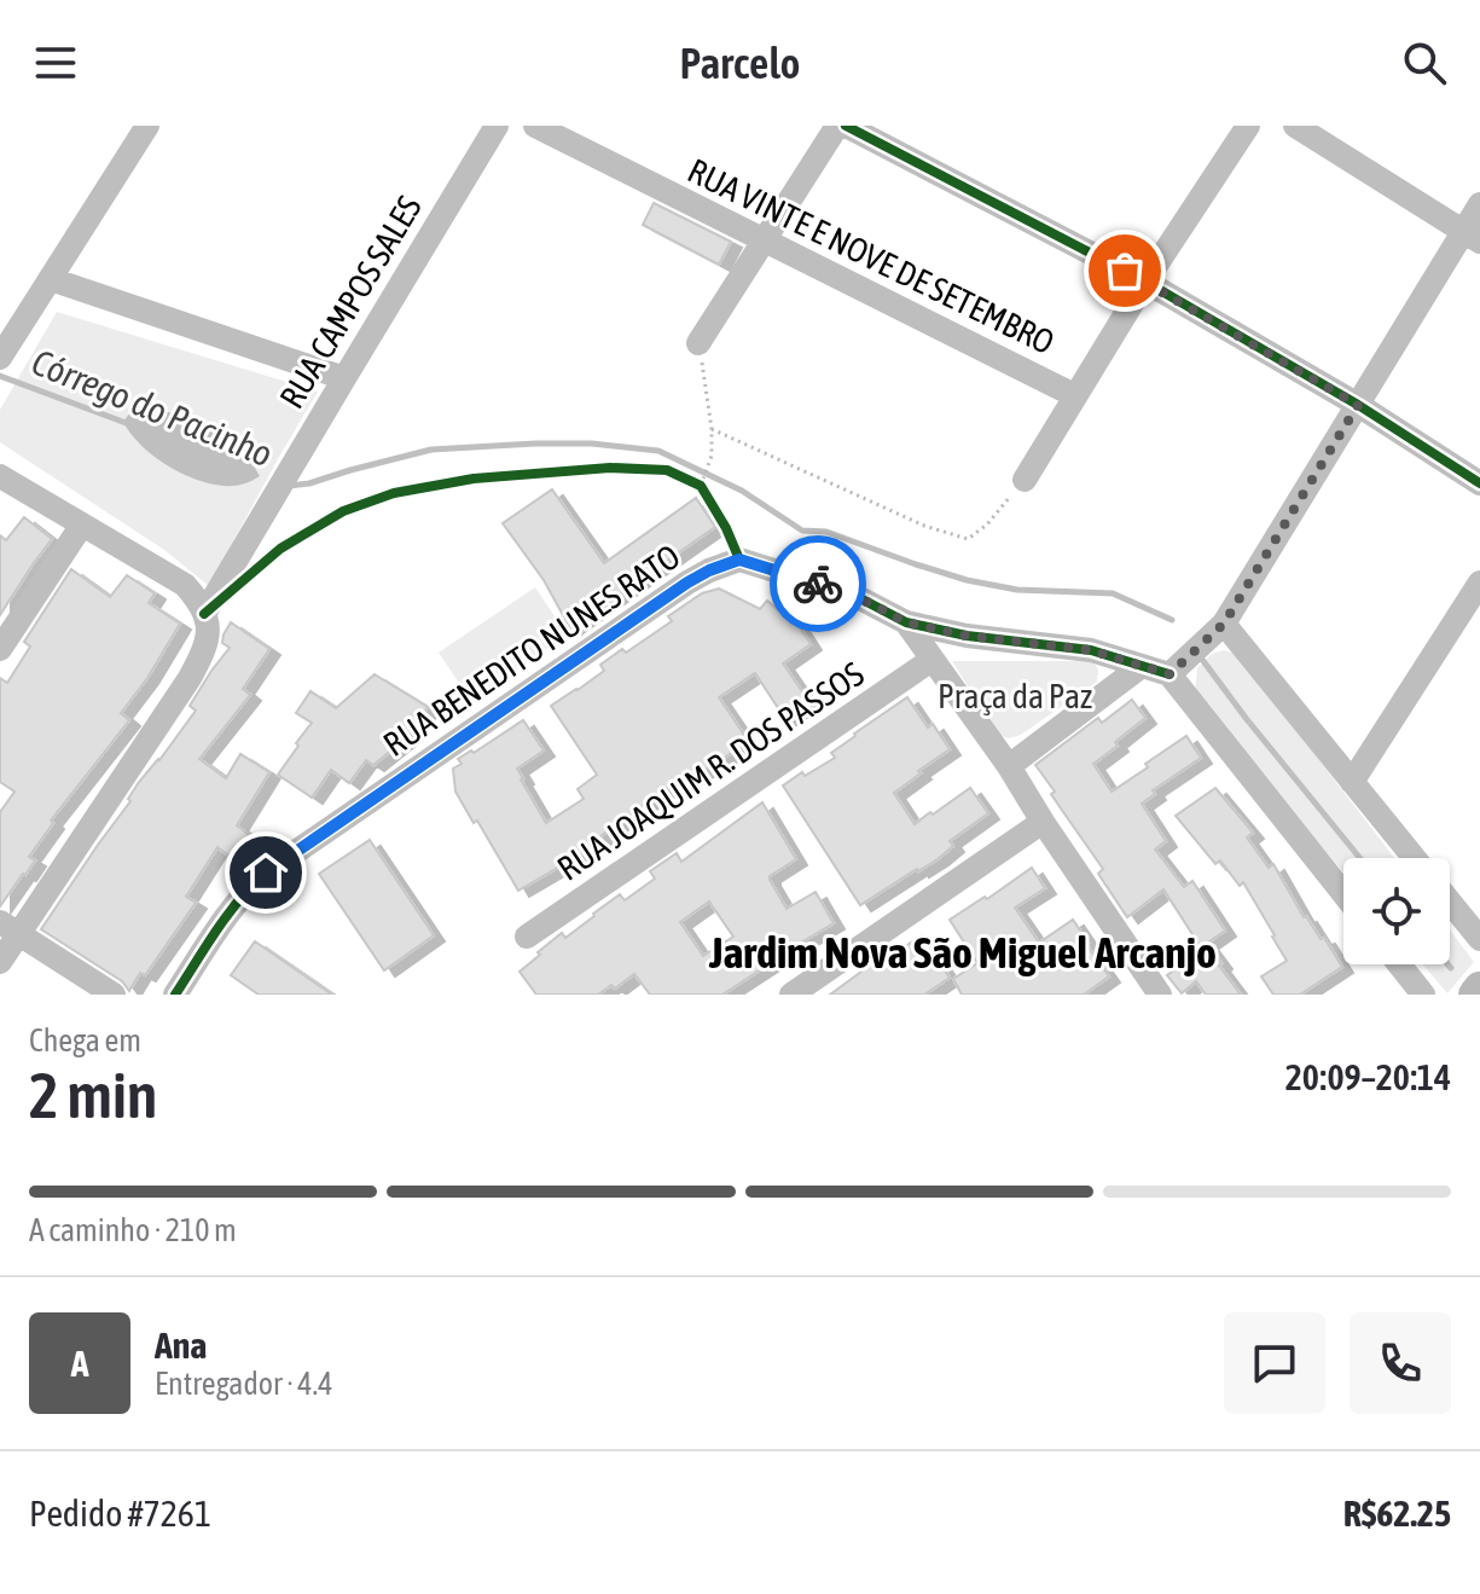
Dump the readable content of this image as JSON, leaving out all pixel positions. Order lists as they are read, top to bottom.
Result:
{
  "streets": {
    "street": [
      "RUA VINTE E NOVE DE SETEMBRO",
      "RUA CAMPOS SALES",
      "RUA BENEDITO NUNES RATO",
      "RUA JOAQUIM R. DOS PASSOS"
    ]
  },
  "districts": ["Jardim Nova São Miguel Arcanjo"],
  "water": ["Córrego do Pacinho"],
  "parks": ["Praça da Paz"],
  "page": {
    "header": "Parcelo",
    "heading": ["2 min", "Chega em", "20:09–20:14"],
    "panel": [
      "Ana",
      "Entregador · 4.4",
      "Pedido #7261",
      "R$62.25"
    ],
    "bar": "A caminho · 210 m",
    "round": "A"
  }
}
